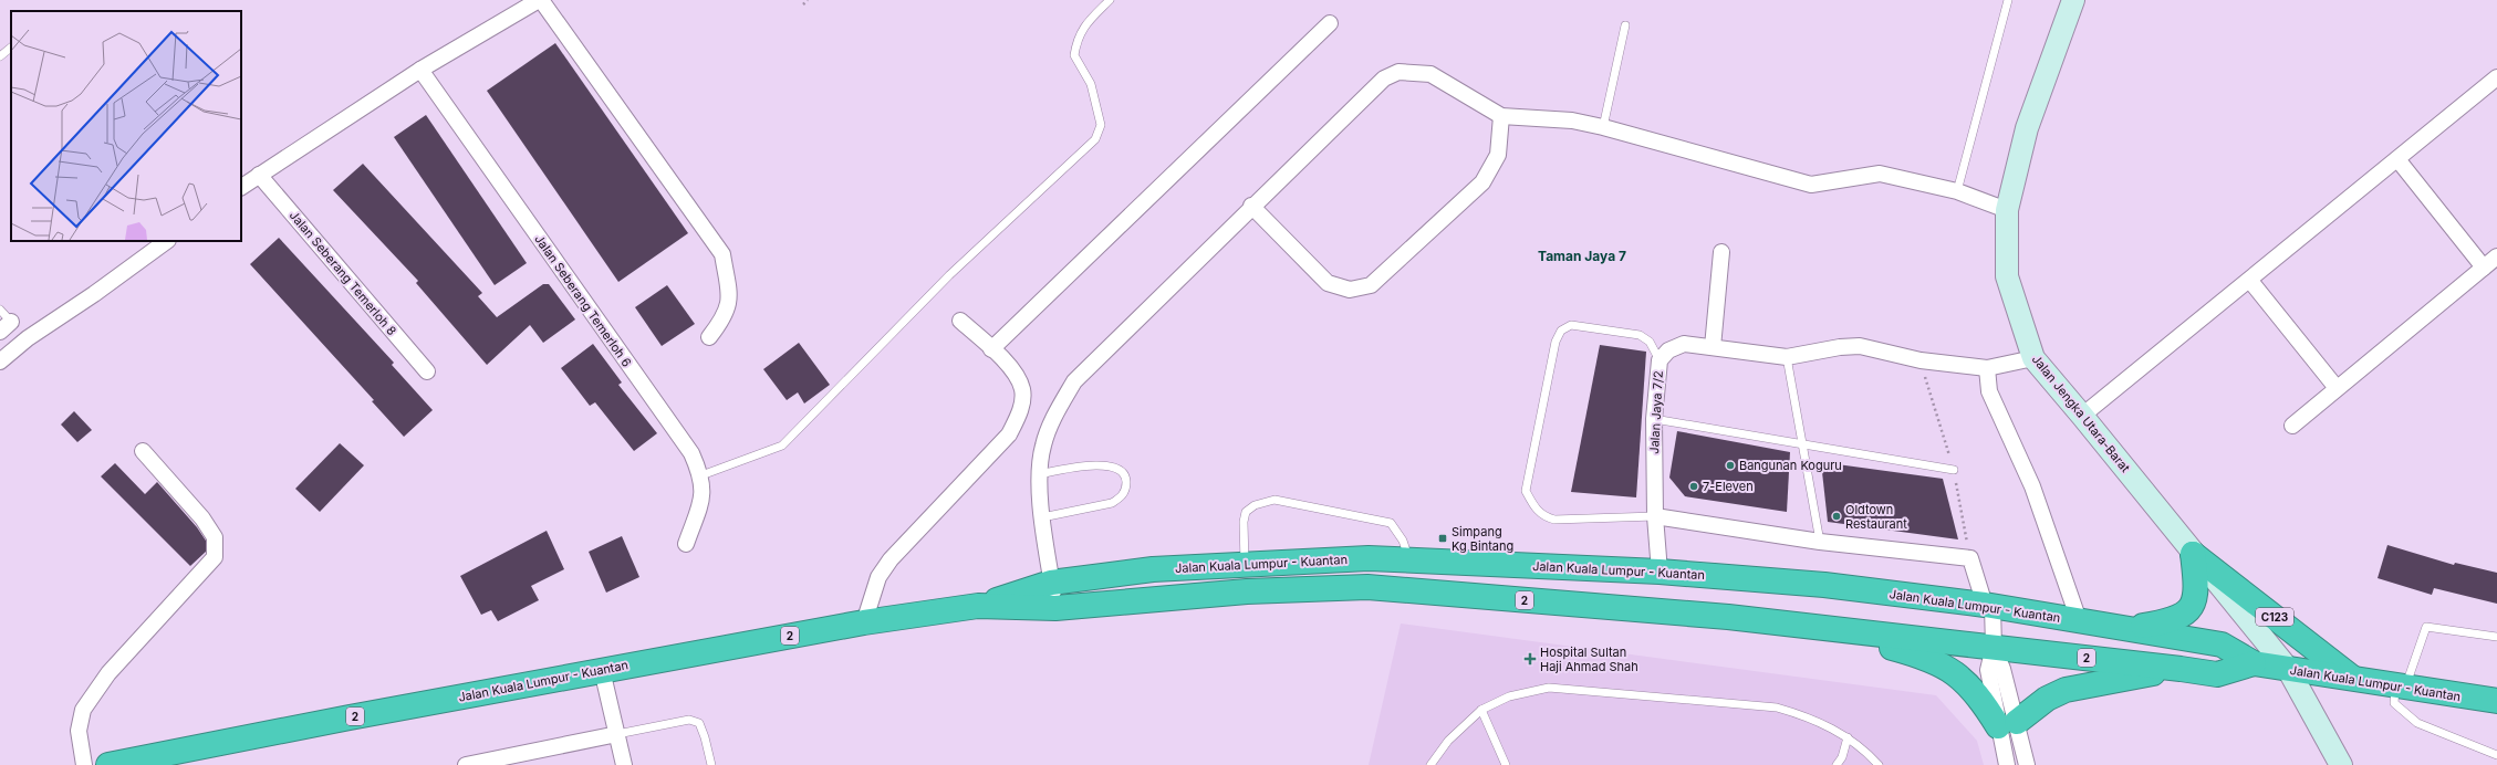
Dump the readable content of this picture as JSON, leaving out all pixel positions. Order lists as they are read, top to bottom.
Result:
{
  "streets": {
    "highway": ["Jalan Kuala Lumpur - Kuantan", "2", "C123"],
    "street": [
      "Jalan Seberang Temerloh 8",
      "Jalan Seberang Temerloh 6",
      "Jalan Jaya 7/2",
      "Jalan Jengka Utara-Barat"
    ]
  },
  "crossings": [
    ["Jalan Jaya 7/2", "Jalan Kuala Lumpur - Kuantan"],
    ["Jalan Jengka Utara-Barat", "Jalan Kuala Lumpur - Kuantan"],
    ["Jalan Jengka Utara-Barat", "C123"],
    ["Jalan Kuala Lumpur - Kuantan", "C123"]
  ],
  "districts": ["Taman Jaya 7"],
  "places": {
    "other": ["Bangunan Koguru", "7-Eleven", "Oldtown Restaurant"],
    "transit": ["Simpang Kg Bintang"],
    "health": ["Hospital Sultan Haji Ahmad Shah"]
  }
}
